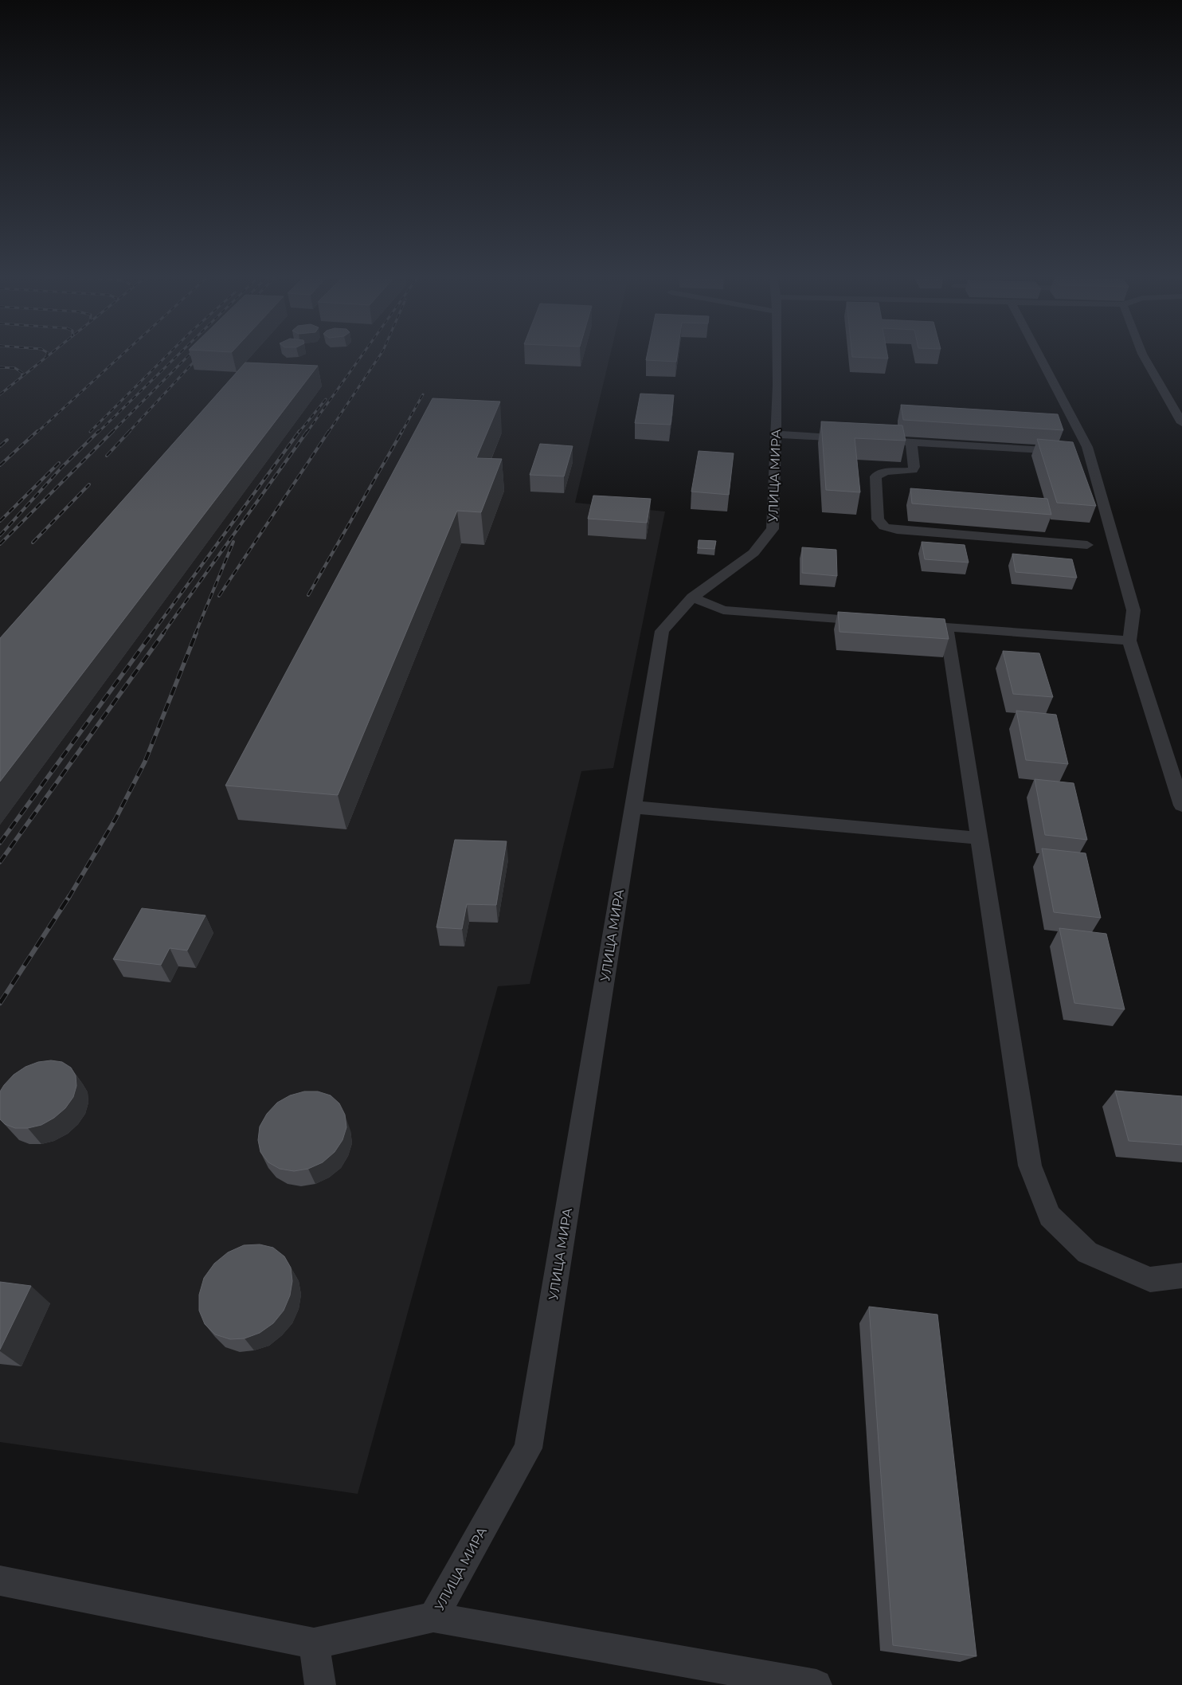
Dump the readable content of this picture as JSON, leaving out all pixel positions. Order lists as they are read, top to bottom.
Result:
{
  "streets": {
    "street": ["УЛИЦА МИРА"]
  }
}
